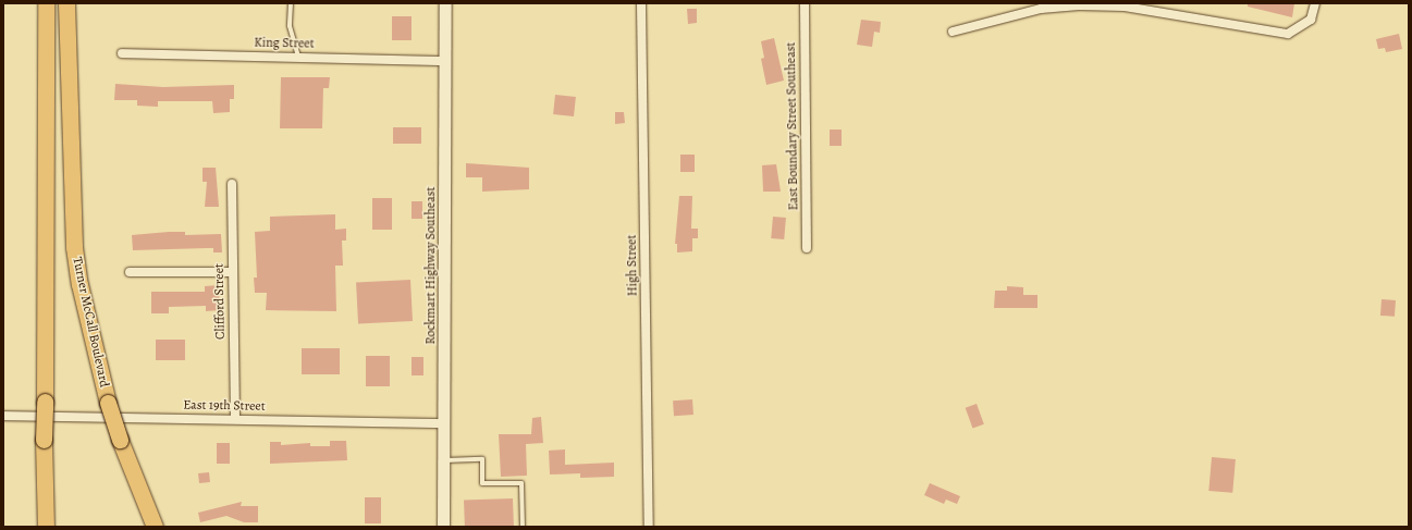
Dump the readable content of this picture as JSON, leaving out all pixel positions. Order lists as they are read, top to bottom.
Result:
{
  "streets": {
    "highway": ["Turner McCall Boulevard"],
    "main road": ["Rockmart Highway Southeast"],
    "street": [
      "King Street",
      "East Boundary Street Southeast",
      "High Street",
      "Clifford Street",
      "East 19th Street"
    ]
  },
  "crossings": [
    ["King Street", "Rockmart Highway Southeast"],
    ["Rockmart Highway Southeast", "East 19th Street"],
    ["Clifford Street", "East 19th Street"]
  ]
}
